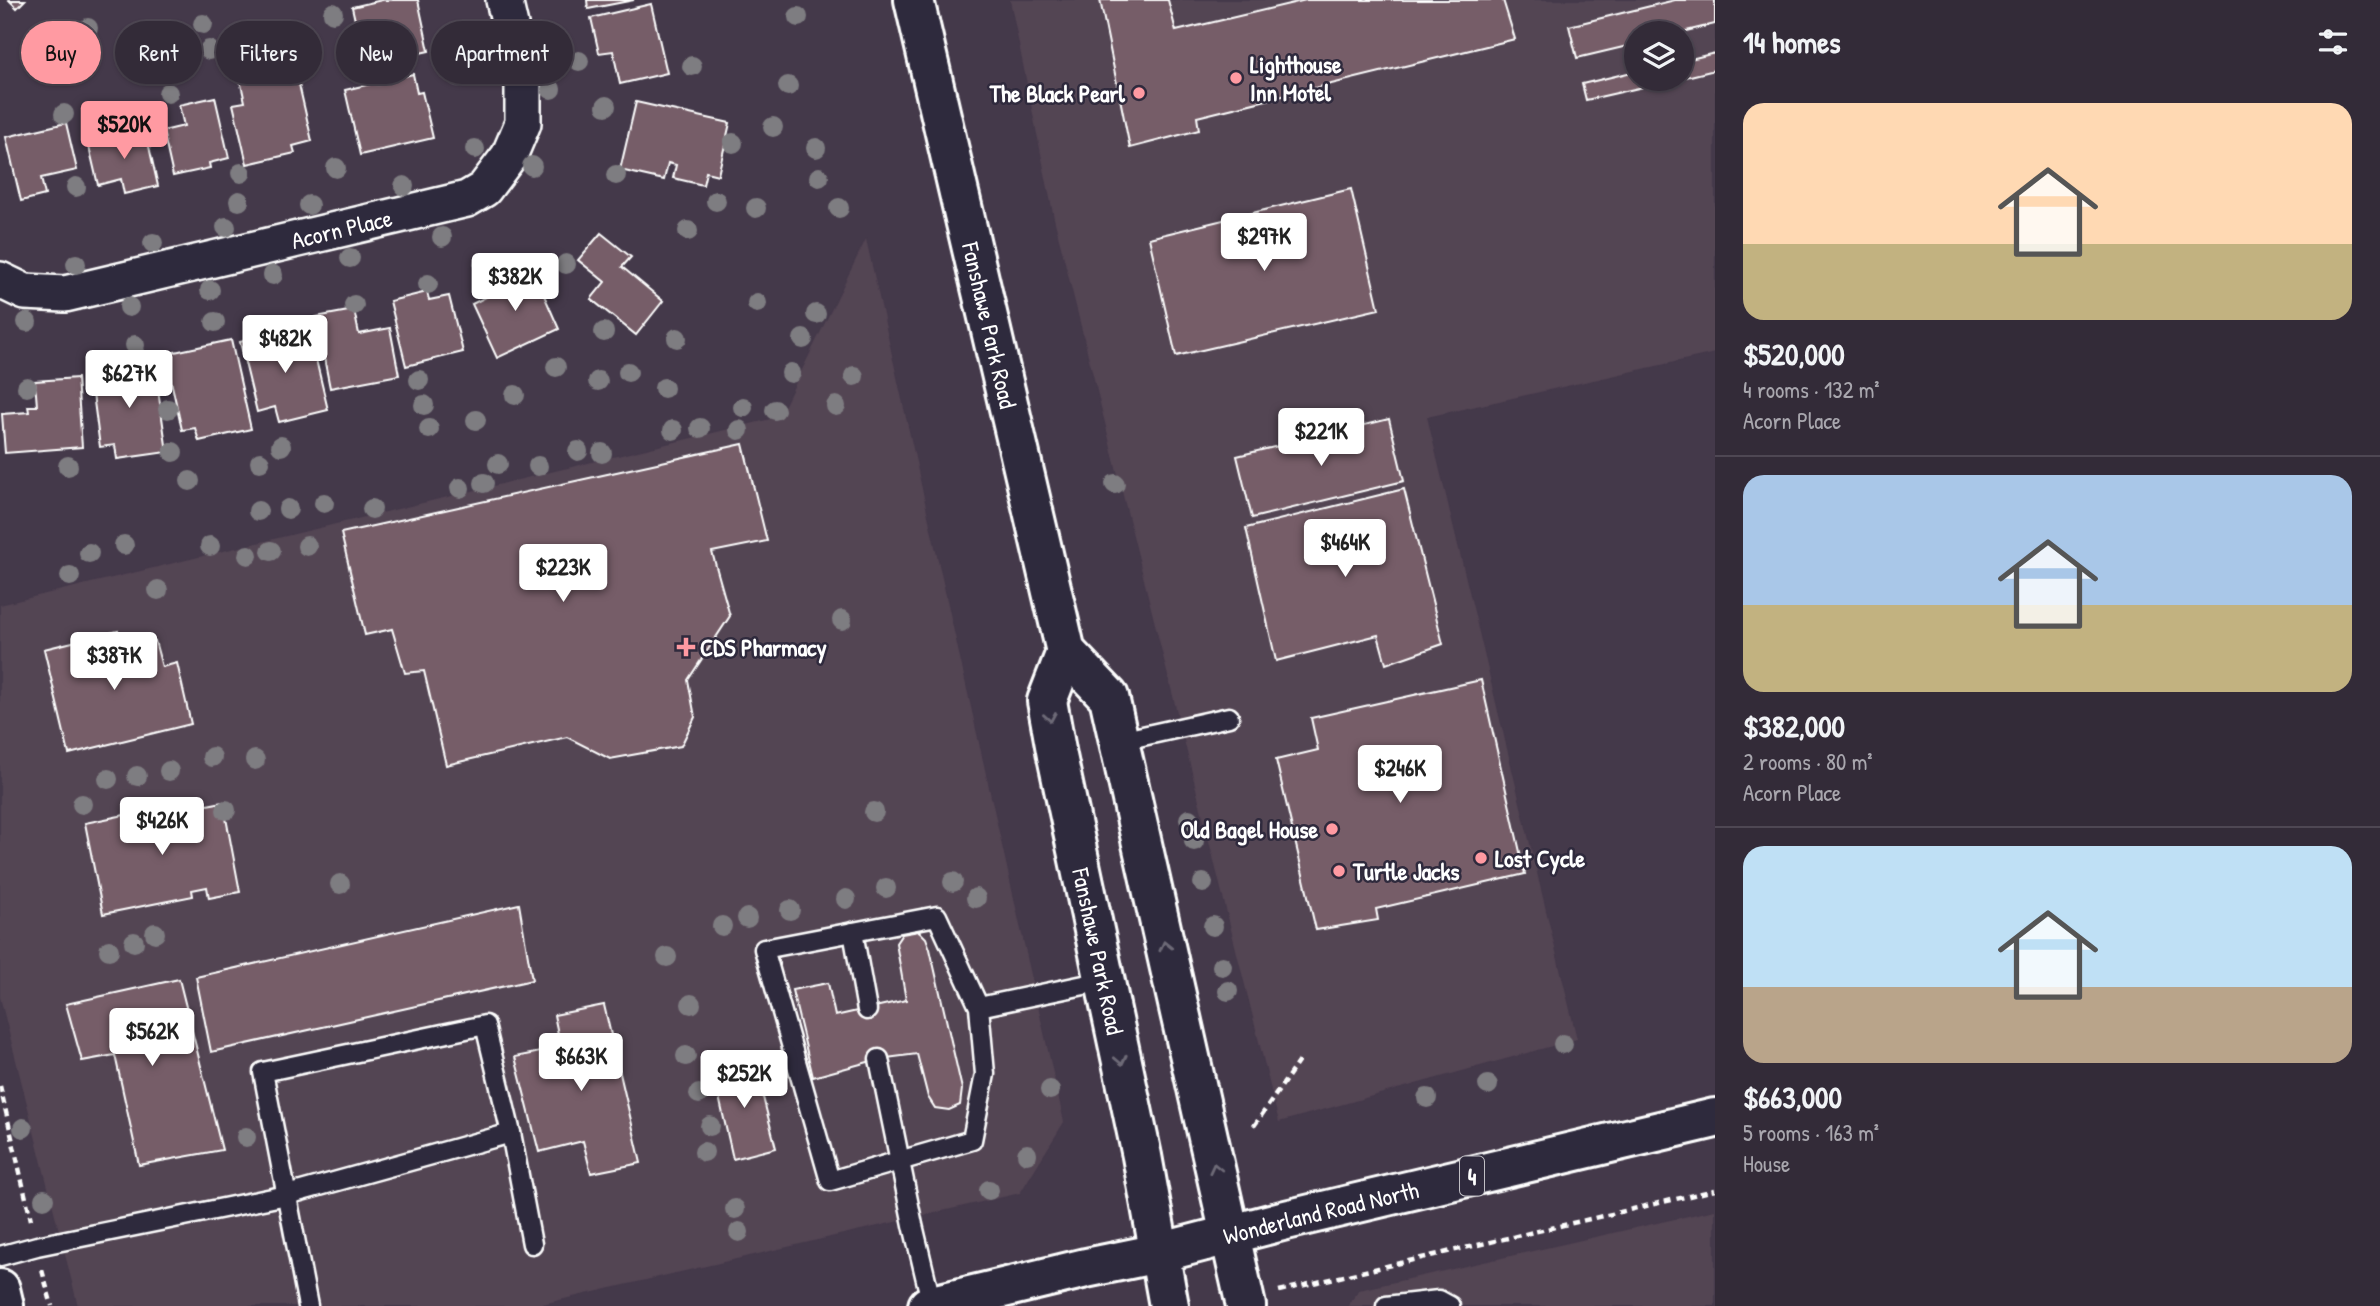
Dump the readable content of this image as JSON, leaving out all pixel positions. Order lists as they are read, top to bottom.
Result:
{
  "streets": {
    "main road": ["Fanshawe Park Road", "4", "Wonderland Road North"],
    "street": ["Acorn Place"]
  },
  "crossings": [
    ["Fanshawe Park Road", "Wonderland Road North"]
  ],
  "places": {
    "other": [
      "Lighthouse Inn Motel",
      "The Black Pearl",
      "Old Bagel House",
      "Lost Cycle",
      "Turtle Jacks"
    ],
    "health": ["CDS Pharmacy"]
  },
  "page": {
    "heading": "14 homes",
    "chip": [
      "Buy",
      "Rent",
      "Filters",
      "New",
      "Apartment"
    ],
    "list": [
      {
        "name": "$520,000",
        "note": "4 rooms · 132 m² · Acorn Place"
      },
      {
        "name": "$382,000",
        "note": "2 rooms · 80 m² · Acorn Place"
      },
      {
        "name": "$663,000",
        "note": "5 rooms · 163 m² · House"
      }
    ],
    "price": [
      "$520K",
      "$297K",
      "$382K",
      "$482K",
      "$627K",
      "$221K",
      "$464K",
      "$223K",
      "$387K",
      "$246K",
      "$426K",
      "$562K",
      "$663K",
      "$252K"
    ]
  }
}
